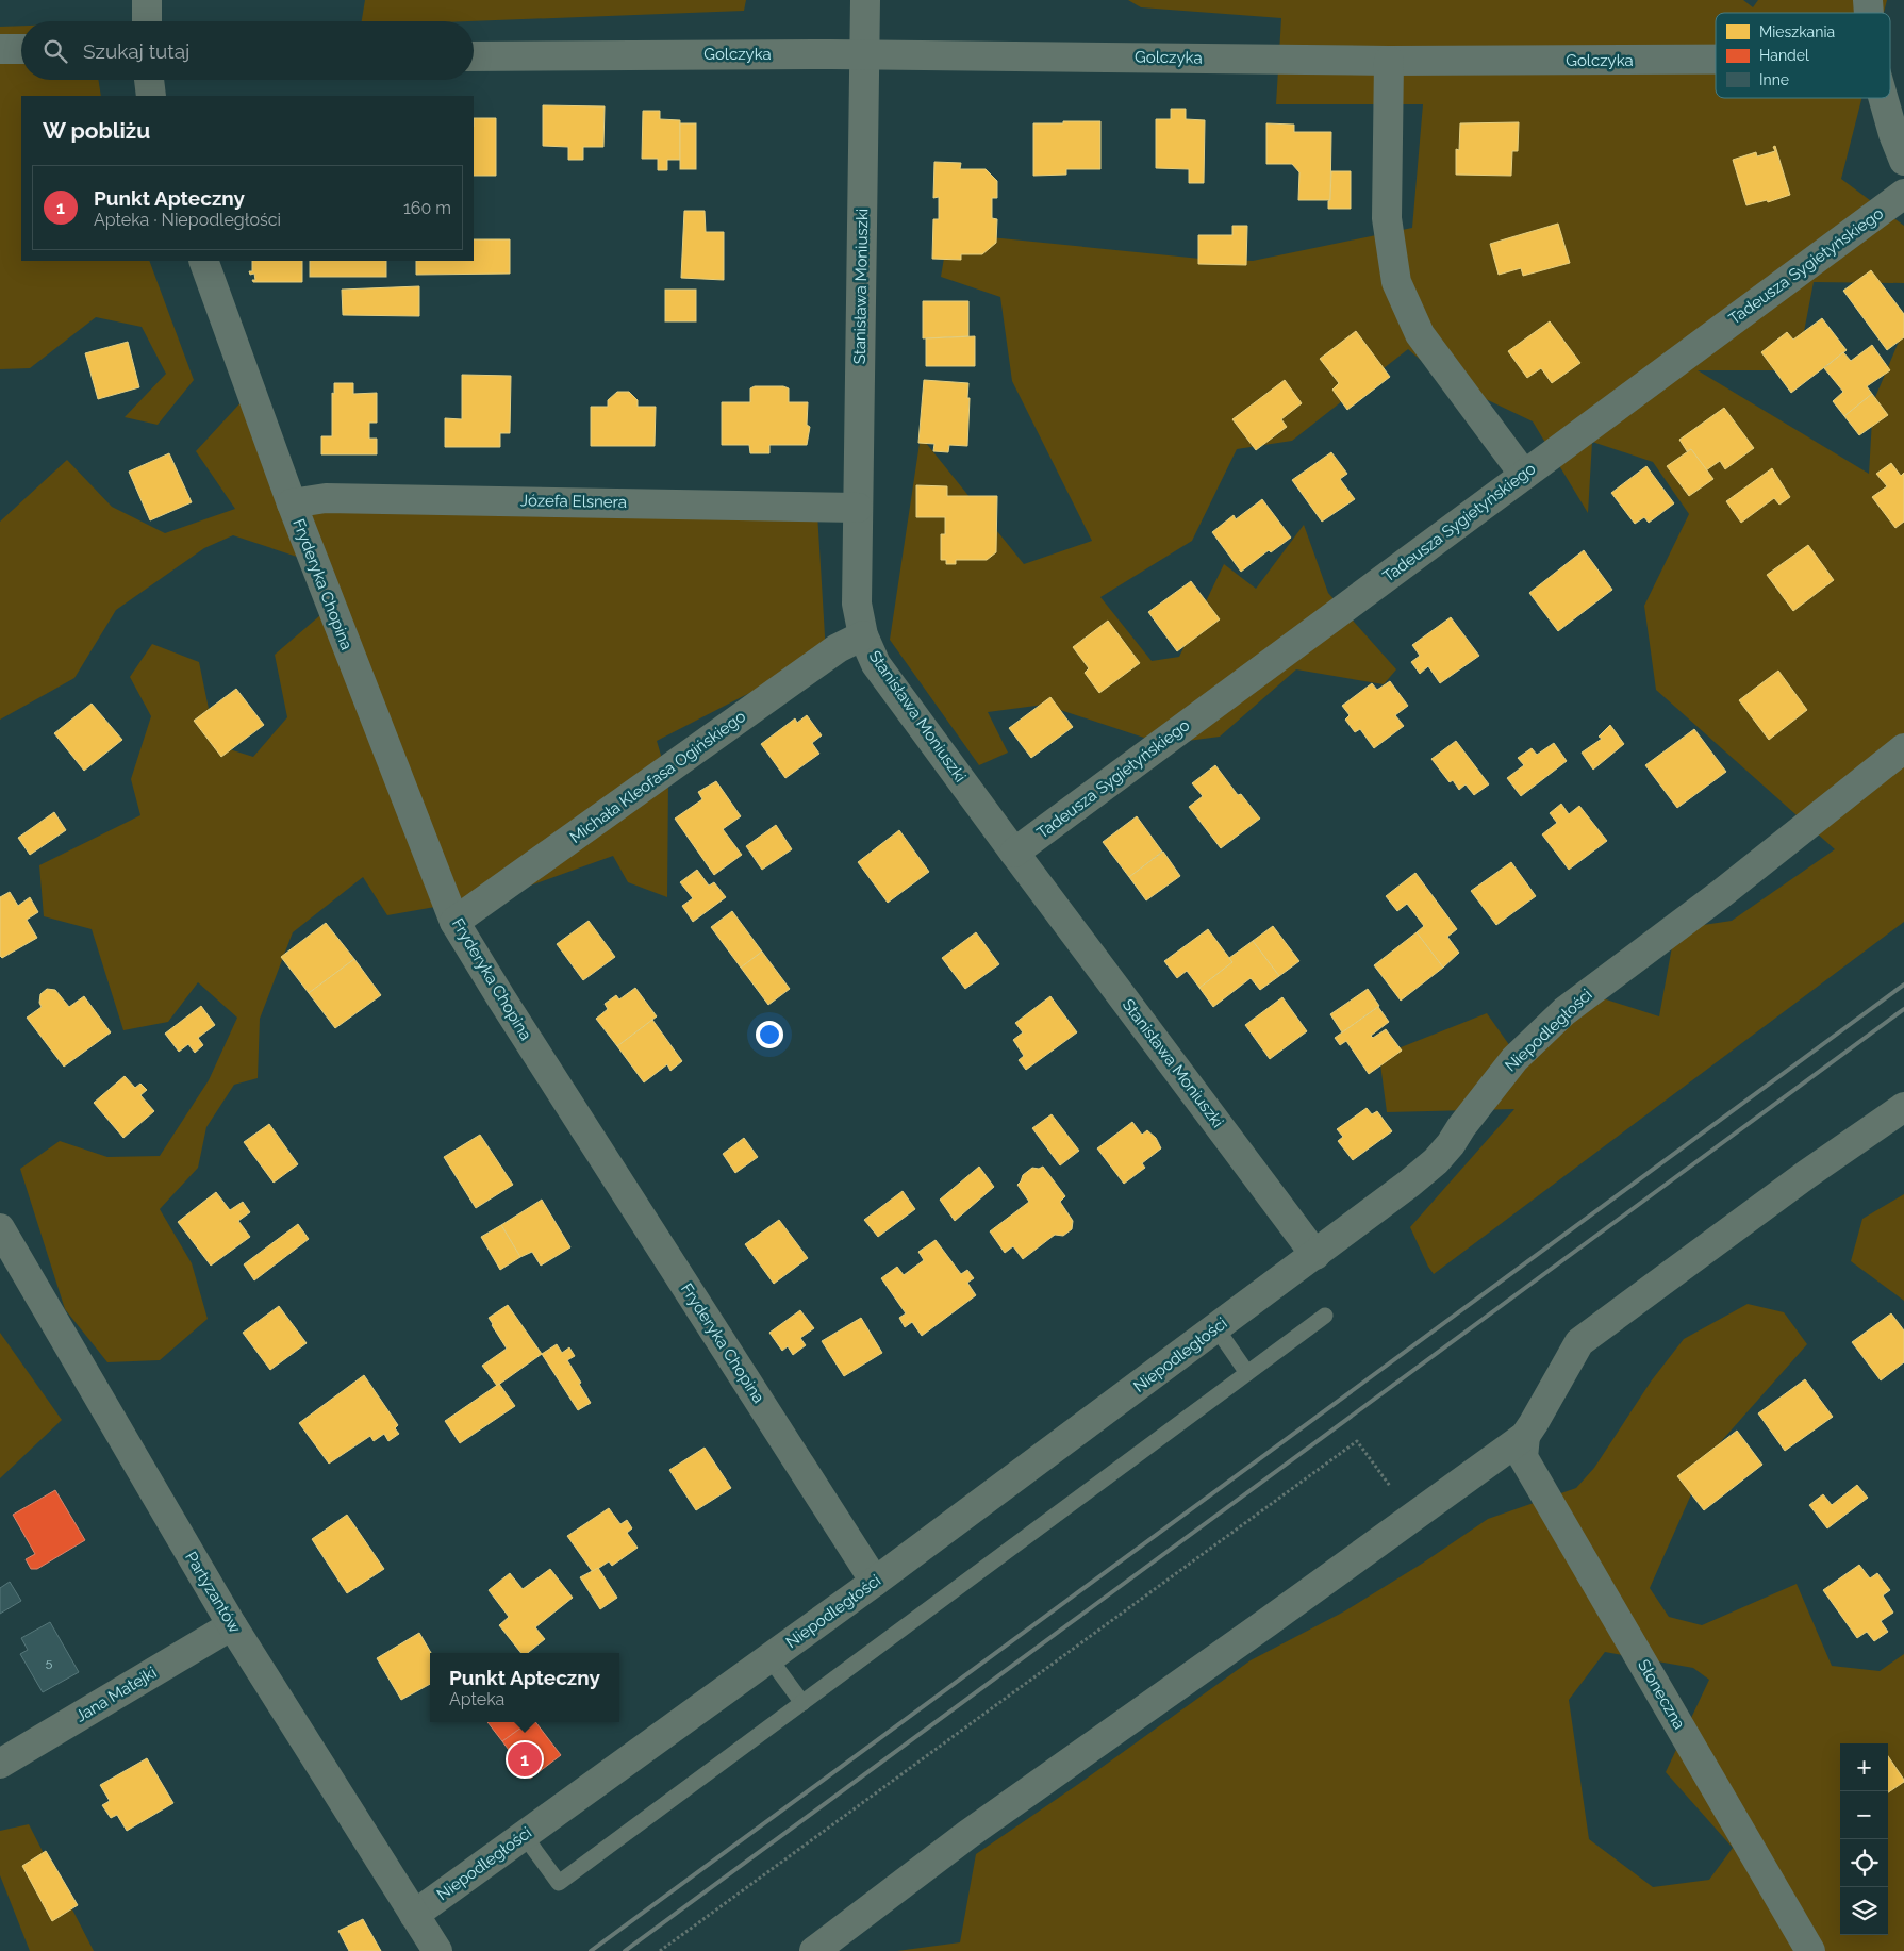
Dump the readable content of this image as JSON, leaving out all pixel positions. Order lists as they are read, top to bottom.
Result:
{
  "streets": {
    "street": [
      "Golczyka",
      "Tadeusza Sygietyńskiego",
      "Stanisława Moniuszki",
      "Józefa Elsnera",
      "Fryderyka Chopina",
      "Michała Kleofasa Ogińskiego",
      "Niepodległości",
      "Partyzantów",
      "Jana Matejki",
      "Słoneczna"
    ]
  },
  "crossings": [
    ["Golczyka", "Stanisława Moniuszki"],
    ["Tadeusza Sygietyńskiego", "Stanisława Moniuszki"],
    ["Stanisława Moniuszki", "Józefa Elsnera"],
    ["Stanisława Moniuszki", "Michała Kleofasa Ogińskiego"],
    ["Stanisława Moniuszki", "Niepodległości"],
    ["Józefa Elsnera", "Fryderyka Chopina"],
    ["Fryderyka Chopina", "Michała Kleofasa Ogińskiego"],
    ["Fryderyka Chopina", "Niepodległości"],
    ["Niepodległości", "Partyzantów"],
    ["Partyzantów", "Jana Matejki"]
  ],
  "house_numbers": ["5"],
  "legend": ["Mieszkania", "Handel", "Inne"],
  "page": {
    "search": "Szukaj tutaj",
    "heading": "W pobliżu",
    "list": [
      {
        "mark": "1",
        "name": "Punkt Apteczny",
        "note": "Apteka · Niepodległości",
        "value": "160 m"
      }
    ],
    "popup": ["Punkt Apteczny", "Apteka"],
    "pins": "1",
    "map_buttons": ["+", "−"]
  }
}
